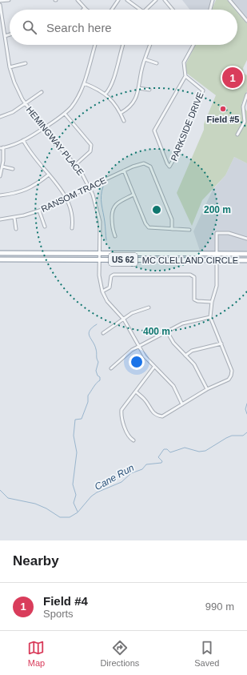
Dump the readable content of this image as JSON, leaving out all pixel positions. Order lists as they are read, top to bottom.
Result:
{
  "streets": {
    "highway": ["US 62", "MC CLELLAND CIRCLE"],
    "street": ["PARKSIDE DRIVE", "HEMINGWAY PLACE", "RANSOM TRACE"]
  },
  "crossings": [
    ["HEMINGWAY PLACE", "RANSOM TRACE"],
    ["HEMINGWAY PLACE", "MC CLELLAND CIRCLE"]
  ],
  "water": ["Cane Run"],
  "places": ["Field #5"],
  "page": {
    "search": "Search here",
    "pins": "1",
    "heading": "Nearby",
    "list": [
      {
        "mark": "1",
        "name": "Field #4",
        "note": "Sports",
        "value": "990 m"
      }
    ],
    "nav": ["Map", "Directions", "Saved"]
  },
  "rings": ["200 m", "400 m"]
}
